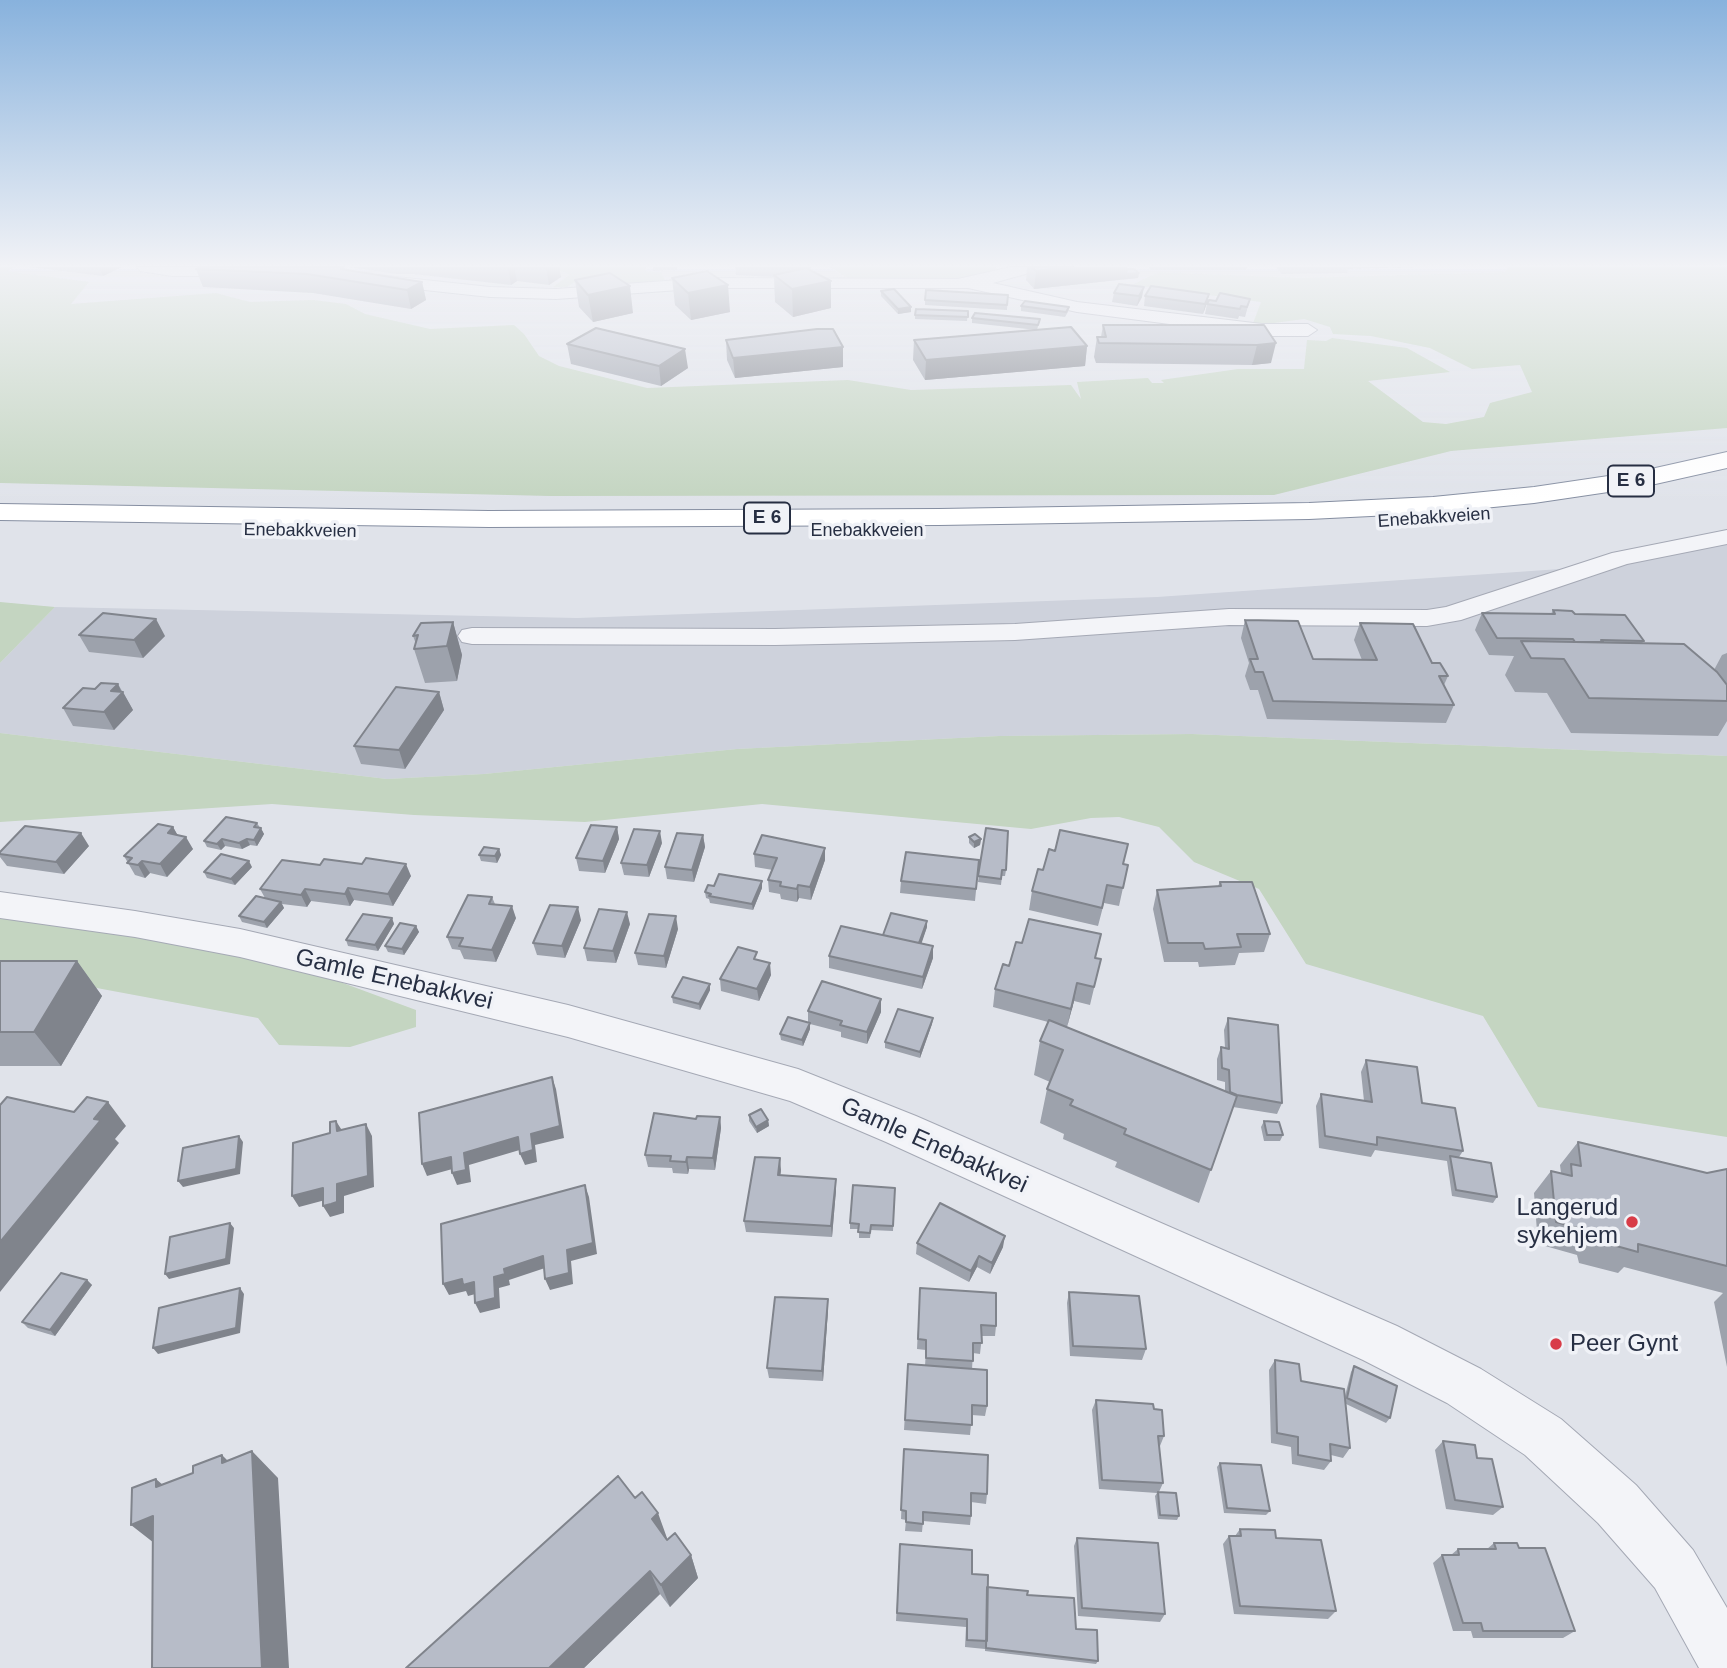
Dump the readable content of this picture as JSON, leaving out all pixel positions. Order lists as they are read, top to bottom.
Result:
{
  "streets": {
    "highway": ["E 6", "Enebakkveien"],
    "street": ["Gamle Enebakkvei"]
  },
  "places": ["Langerud sykehjem", "Peer Gynt"]
}
